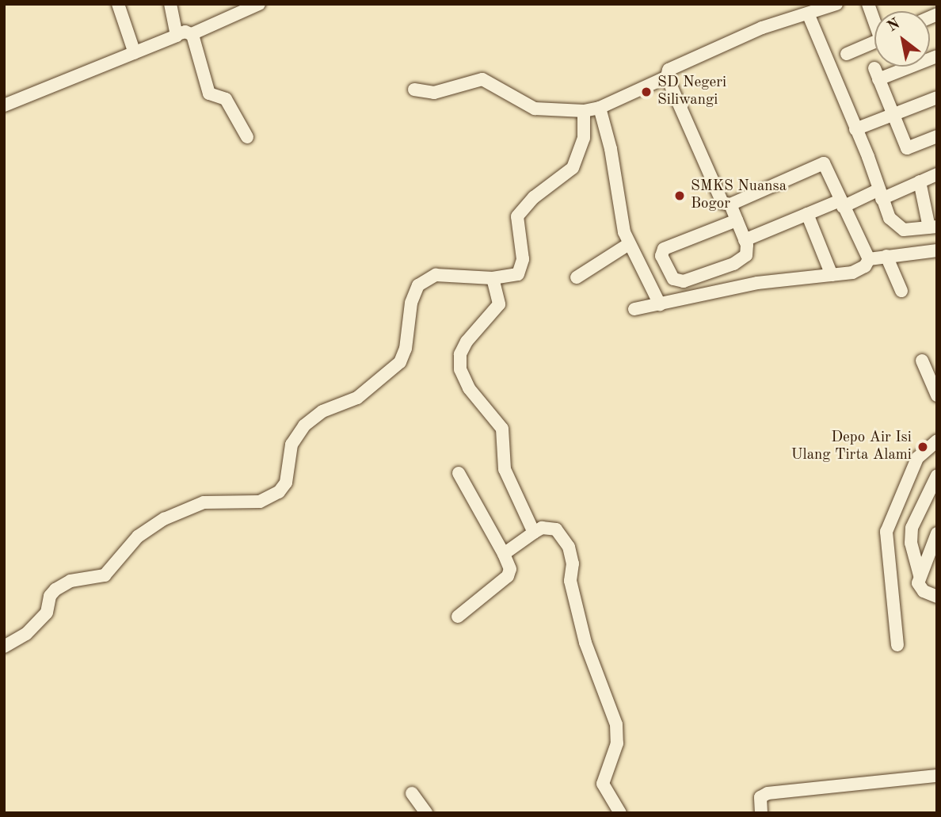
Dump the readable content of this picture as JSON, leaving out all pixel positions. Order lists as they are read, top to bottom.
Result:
{
  "places": ["SD Negeri Siliwangi", "SMKS Nuansa Bogor", "Depo Air Isi Ulang Tirta Alami"],
  "north": "top left"
}
